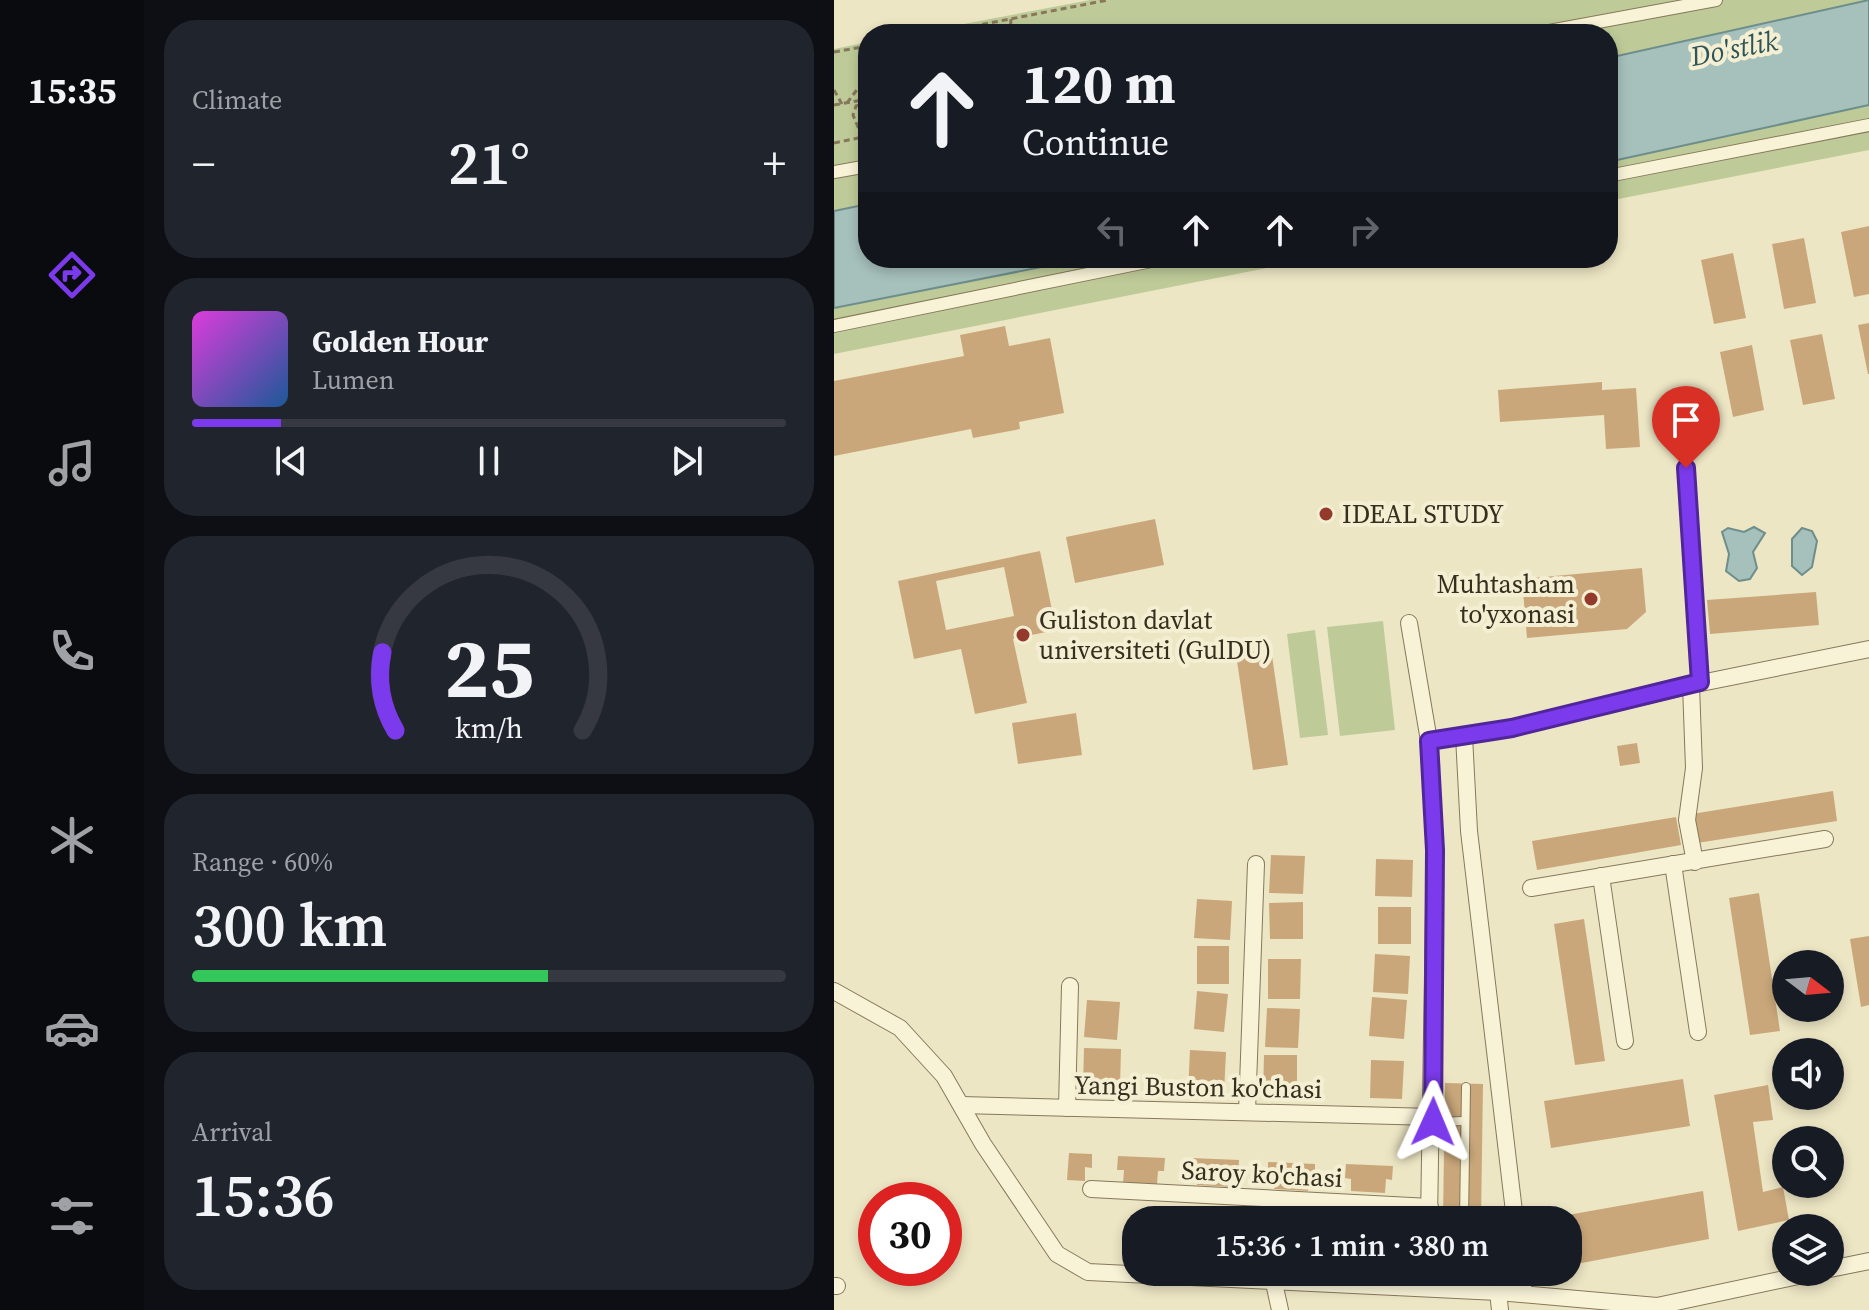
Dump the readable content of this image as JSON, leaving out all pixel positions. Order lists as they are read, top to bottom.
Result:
{
  "streets": {
    "street": ["Yangi Buston ko'chasi", "Saroy ko'chasi"]
  },
  "water": ["Do'stlik"],
  "places": ["IDEAL STUDY", "Muhtasham to'yxonasi", "Guliston davlat universiteti (GulDU)"],
  "north": "right",
  "page": {
    "tabs": "15:35",
    "tile": [
      "Climate",
      ["Range · 60%", "300 km"],
      ["Arrival", "15:36"]
    ],
    "turn": ["120 m", "Continue"],
    "heat": ["−", "21°", "+"],
    "song": ["Golden Hour", "Lumen"],
    "limit": "30",
    "trip": "15:36 · 1 min · 380 m",
    "gauge": ["25", "km/h"]
  }
}
